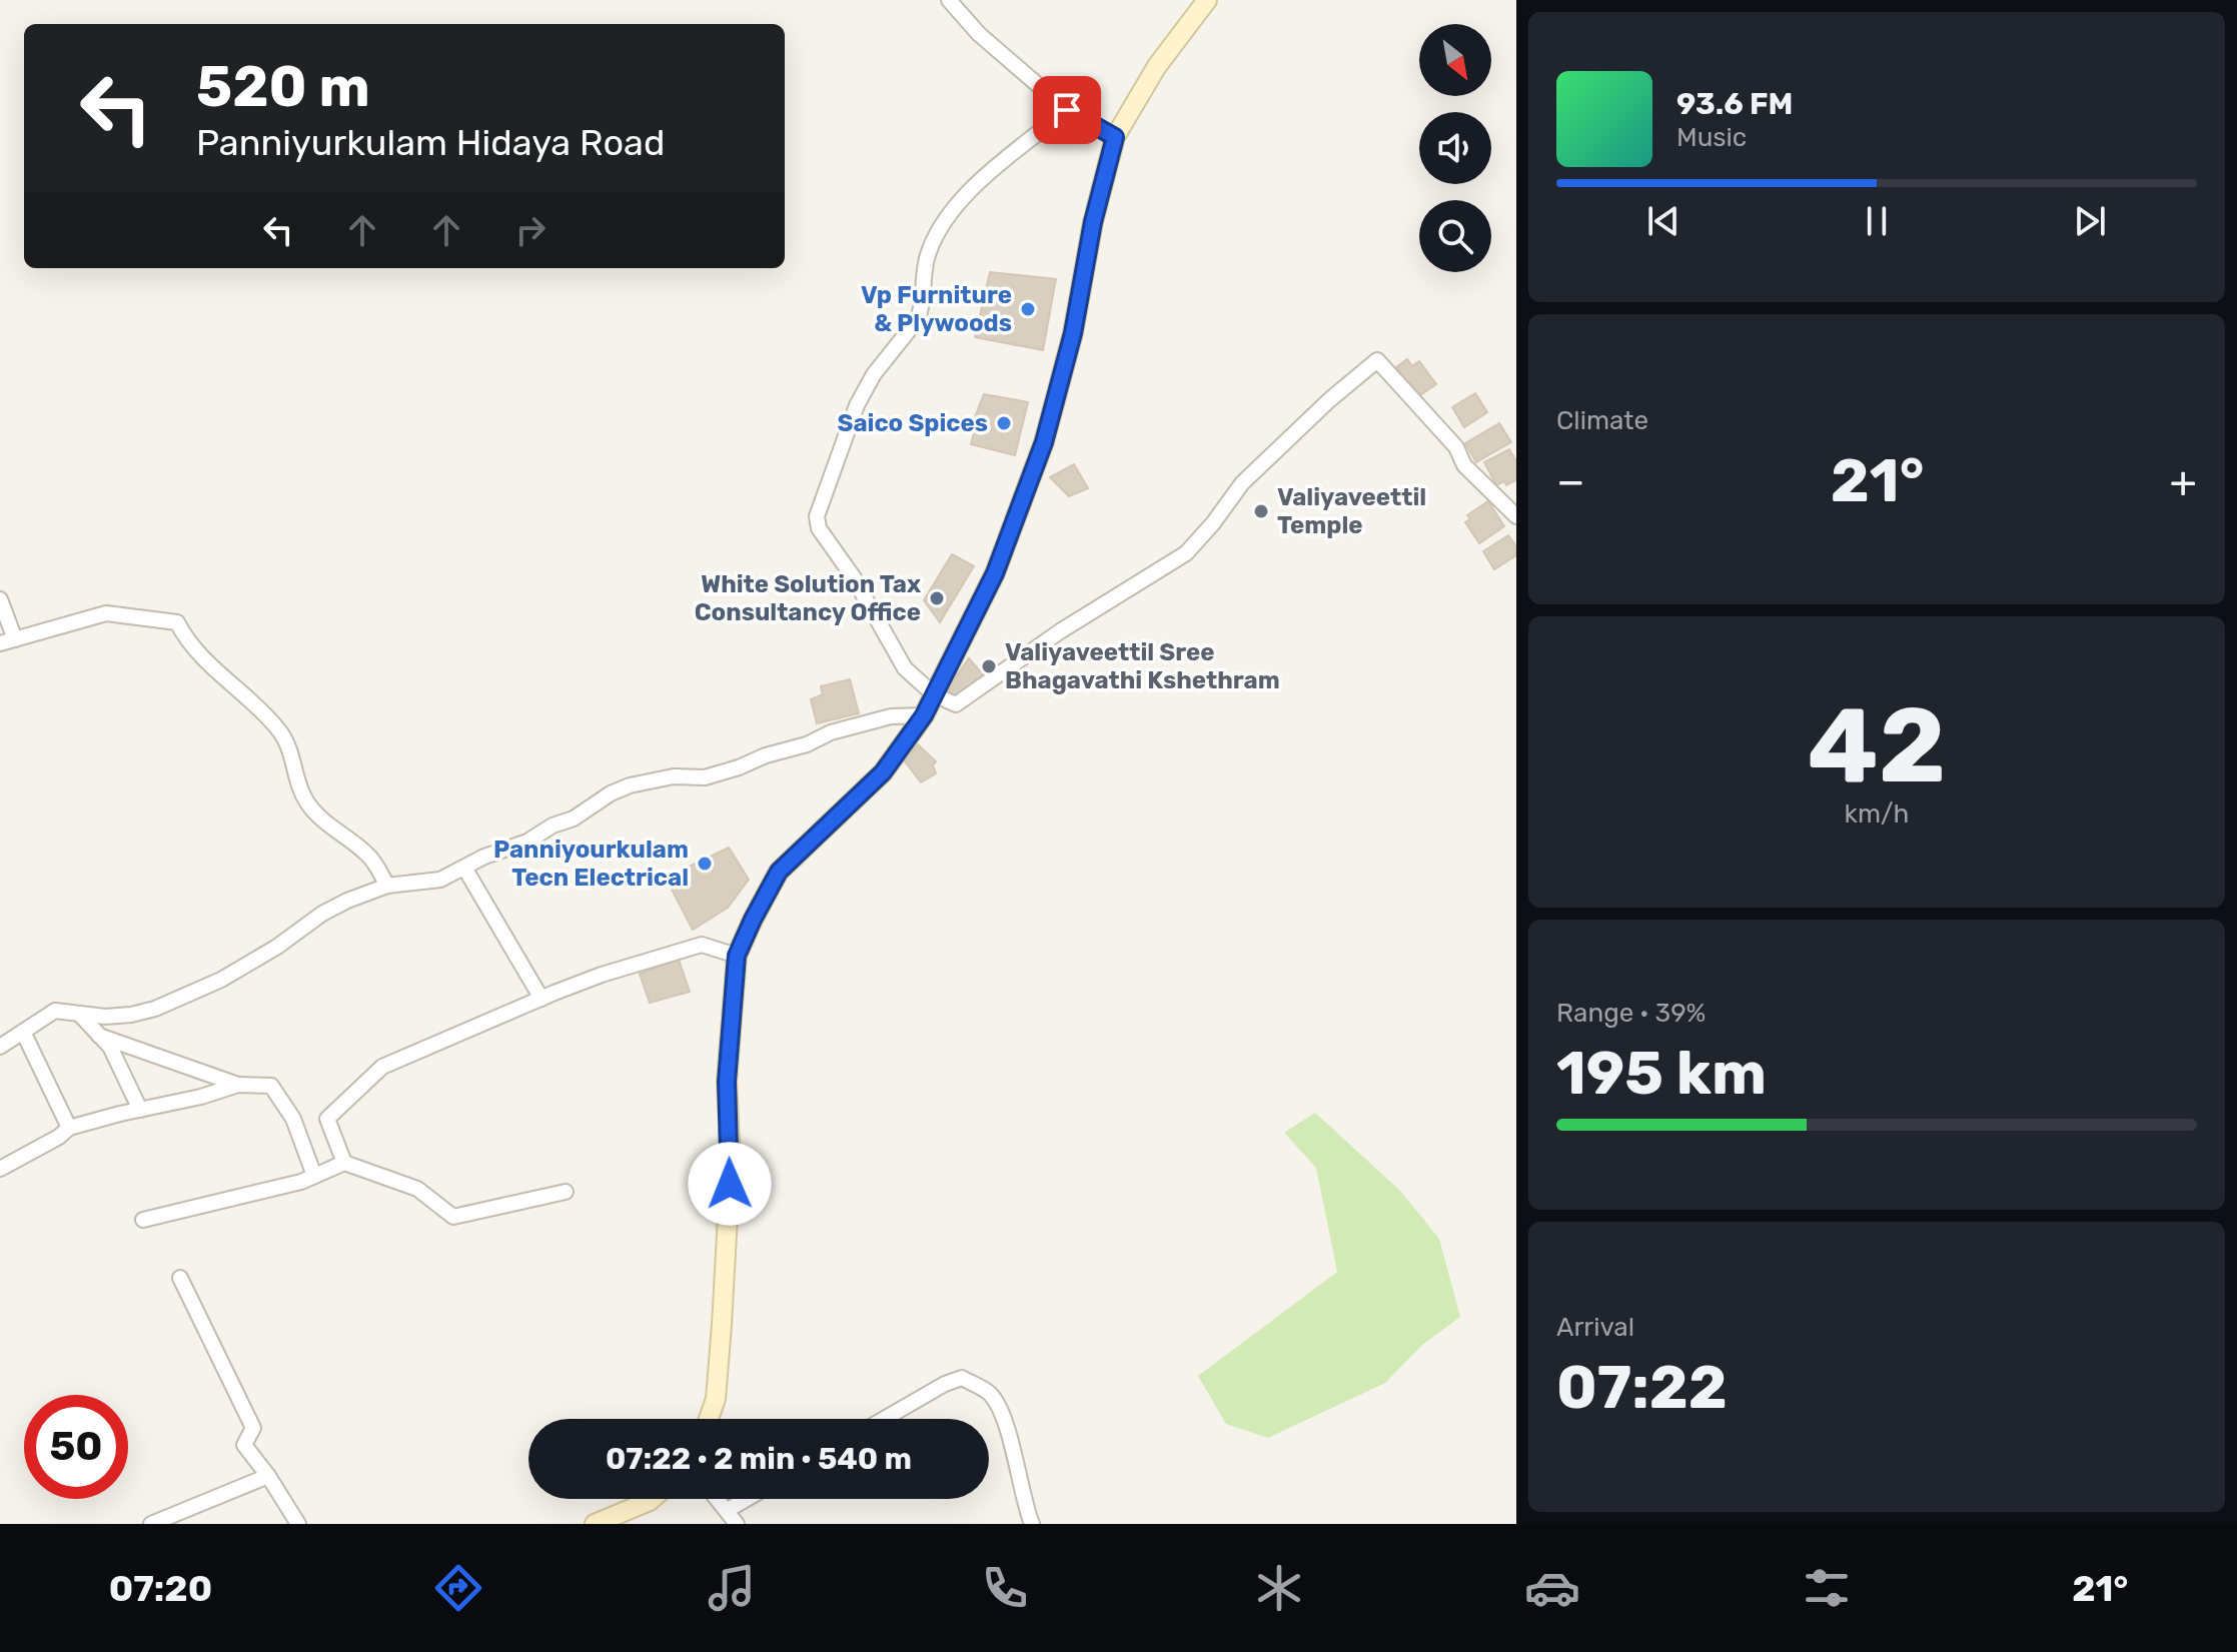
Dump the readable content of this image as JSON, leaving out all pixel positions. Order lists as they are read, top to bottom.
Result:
{
  "places": [
    "Vp Furniture & Plywoods",
    "Saico Spices",
    "Valiyaveettil Temple",
    "White Solution Tax Consultancy Office",
    "Valiyaveettil Sree Bhagavathi Kshethram",
    "Panniyourkulam Tecn Electrical"
  ],
  "north": "bottom right",
  "page": {
    "turn": ["520 m", "Panniyurkulam Hidaya Road"],
    "song": ["93.6 FM", "Music"],
    "tile": [
      "Climate",
      ["42", "km/h"],
      ["Range · 39%", "195 km"],
      ["Arrival", "07:22"]
    ],
    "heat": ["−", "21°", "+"],
    "limit": "50",
    "trip": "07:22 · 2 min · 540 m",
    "tabs": ["07:20", "21°"]
  }
}
